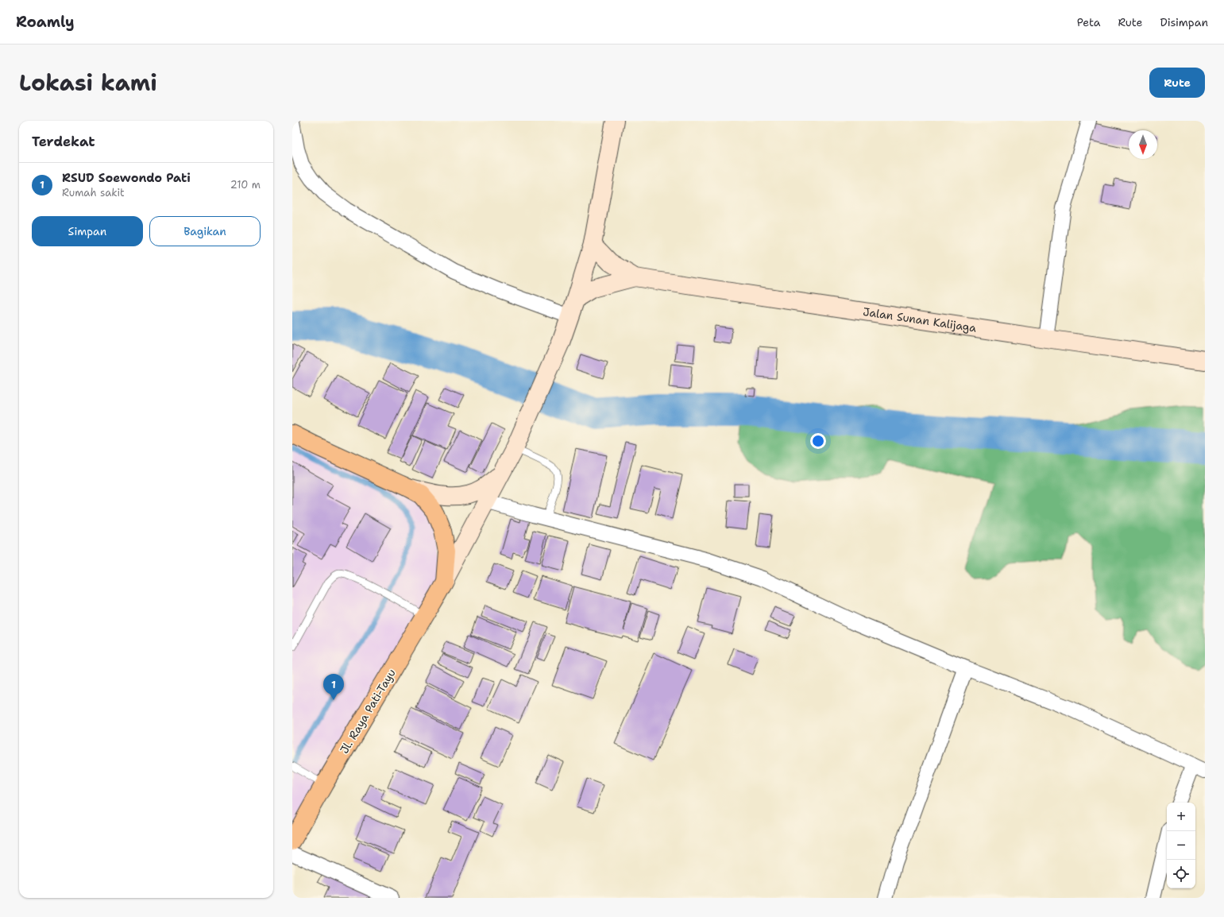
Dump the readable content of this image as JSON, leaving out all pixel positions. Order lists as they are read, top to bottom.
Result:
{
  "streets": {
    "main road": ["Jalan Sunan Kalijaga", "Jl. Raya Pati-Tayu"]
  },
  "north": "bottom",
  "page": {
    "header": "Roamly",
    "nav": ["Peta", "Rute", "Disimpan"],
    "title": "Lokasi kami",
    "buttons": [
      "Rute",
      ["Simpan", "Bagikan"]
    ],
    "heading": "Terdekat",
    "list": [
      {
        "mark": "1",
        "name": "RSUD Soewondo Pati",
        "note": "Rumah sakit",
        "value": "210 m"
      }
    ],
    "pins": "1",
    "map_buttons": ["+", "−"]
  }
}
